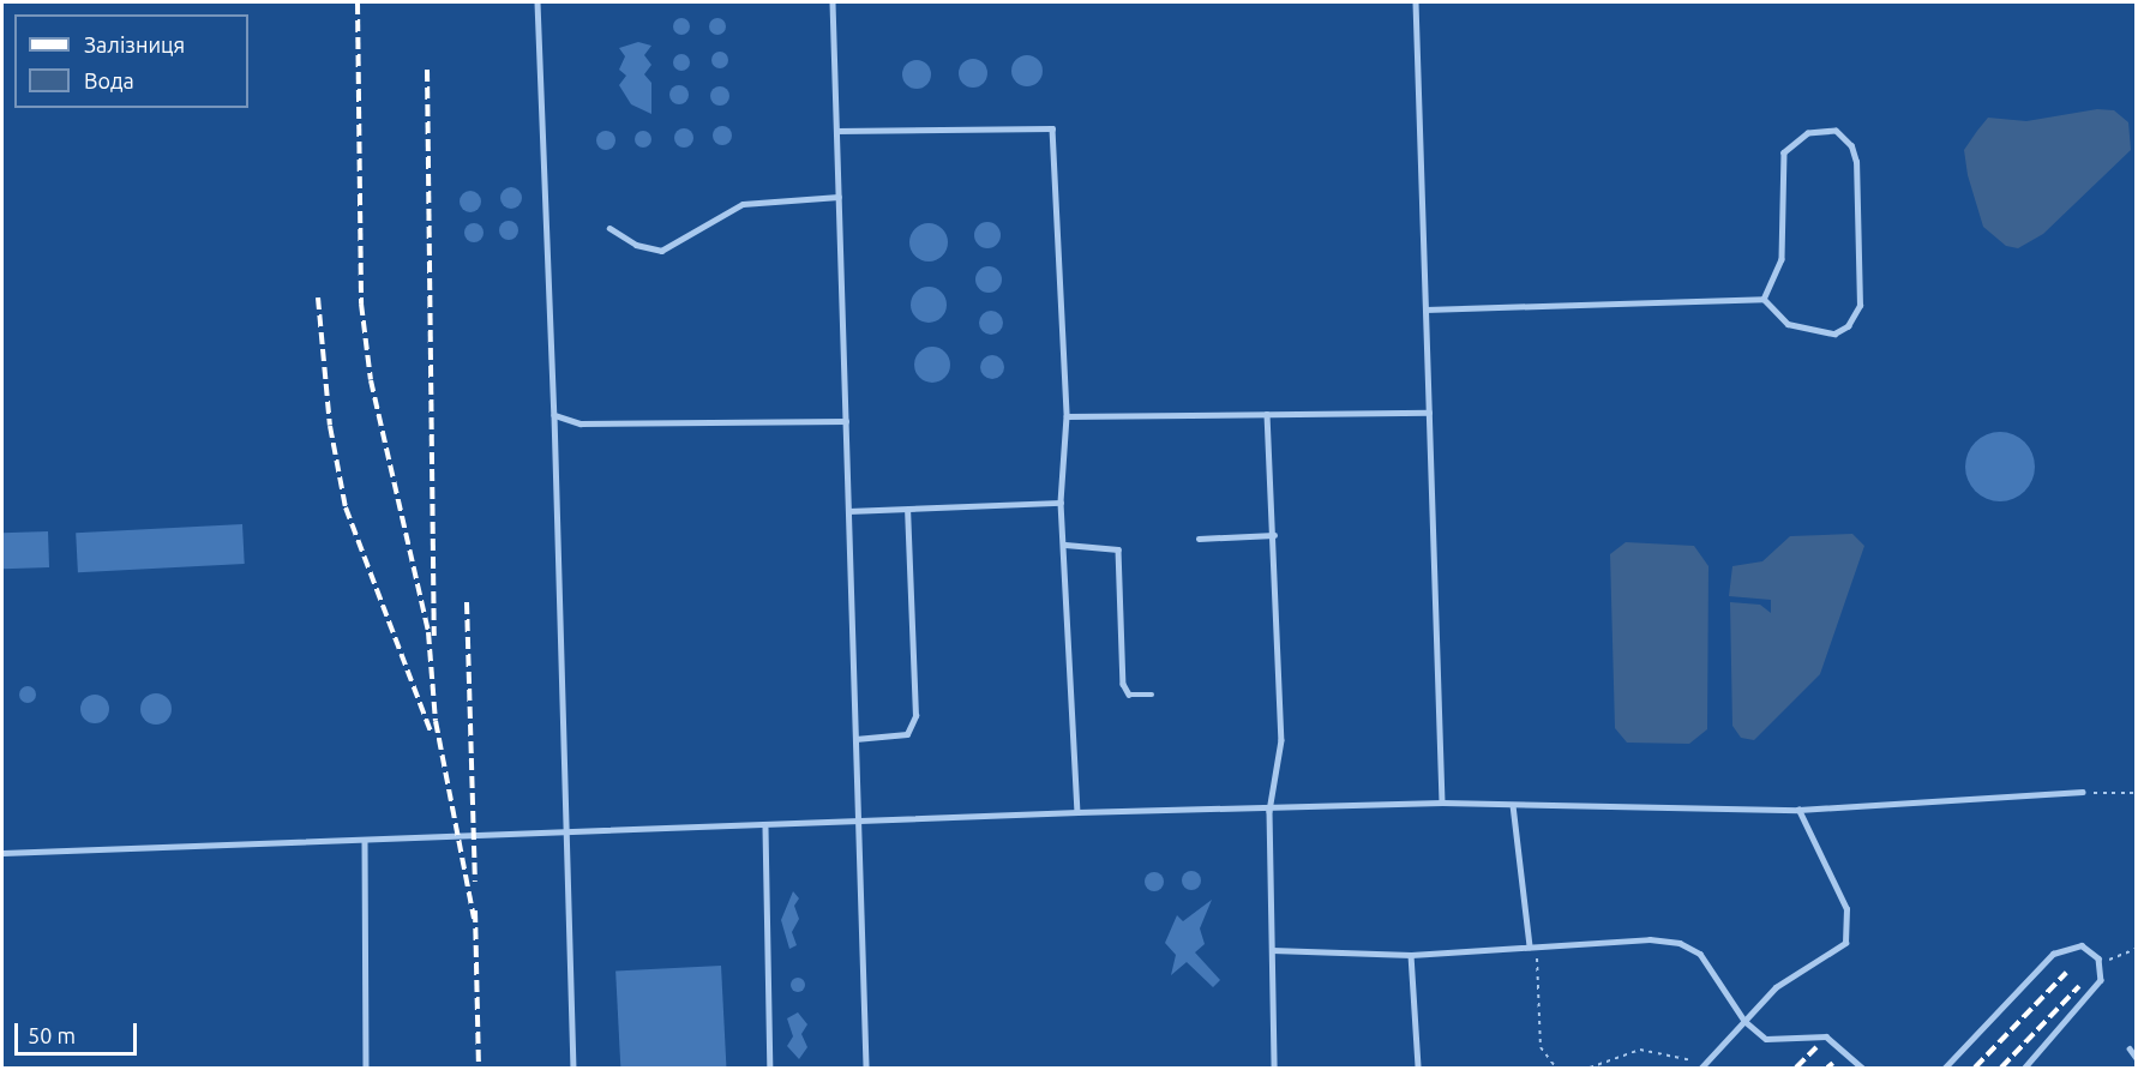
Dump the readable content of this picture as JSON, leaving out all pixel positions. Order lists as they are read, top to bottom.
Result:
{
  "legend": ["Залізниця", "Вода"],
  "scale_bar": "50 m"
}
